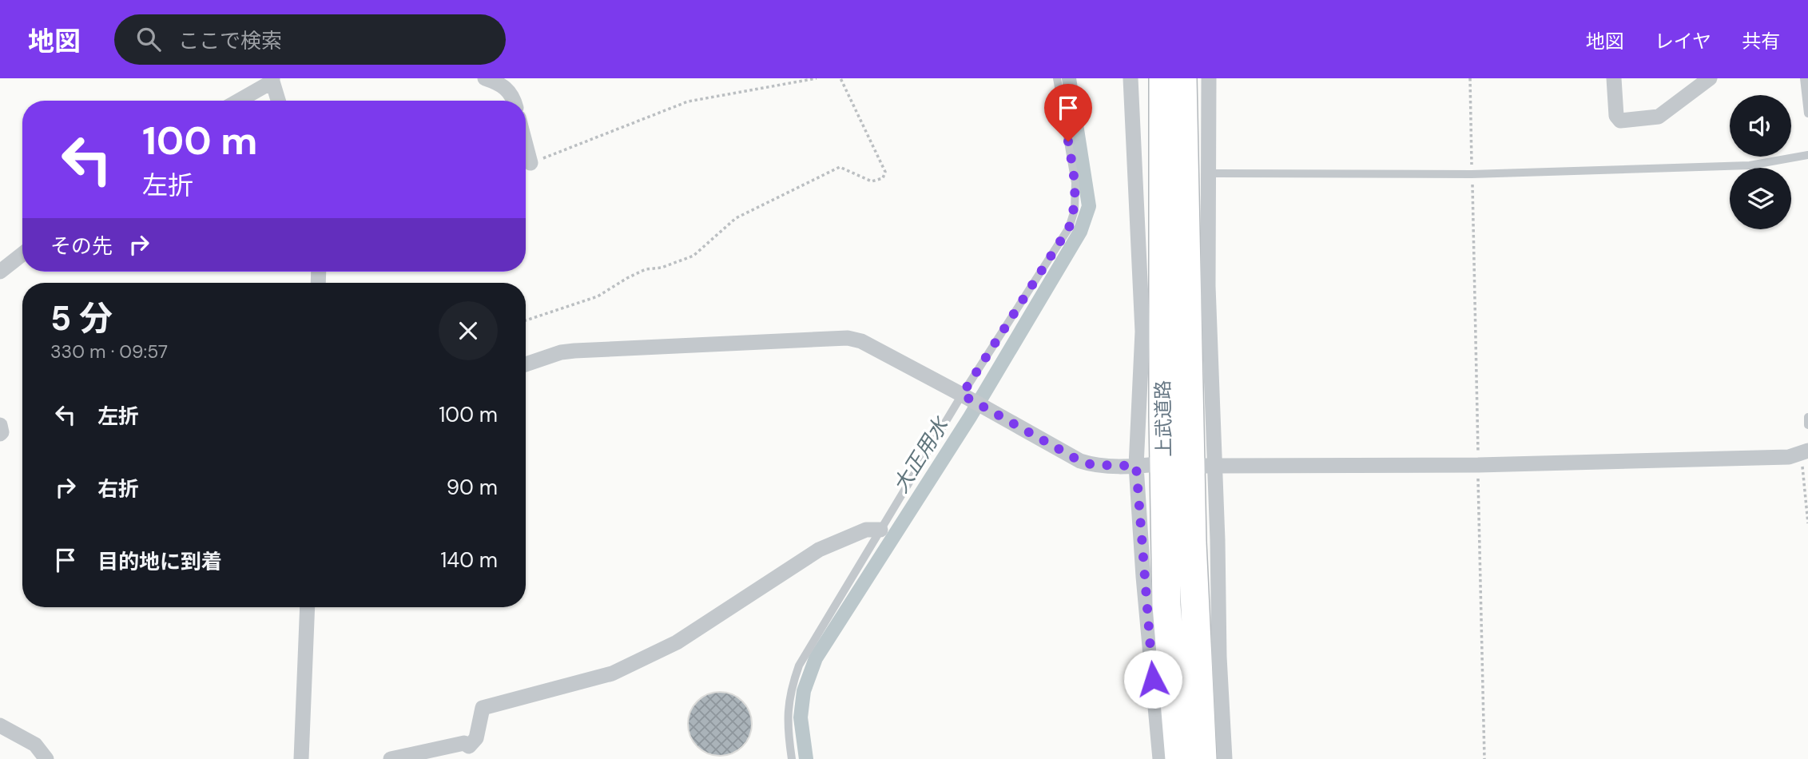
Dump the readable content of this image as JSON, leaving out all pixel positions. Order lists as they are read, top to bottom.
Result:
{
  "streets": {
    "highway": ["上武道路"]
  },
  "water": ["大正用水"],
  "page": {
    "header": "地図",
    "search": "ここで検索",
    "nav": ["地図", "レイヤ", "共有"],
    "turn": ["100 m", "左折"],
    "then": "その先",
    "heading": ["5 分", "330 m · 09:57"],
    "list": [
      {
        "name": "左折",
        "value": "100 m"
      },
      {
        "name": "右折",
        "value": "90 m"
      },
      {
        "name": "目的地に到着",
        "value": "140 m"
      }
    ]
  }
}
